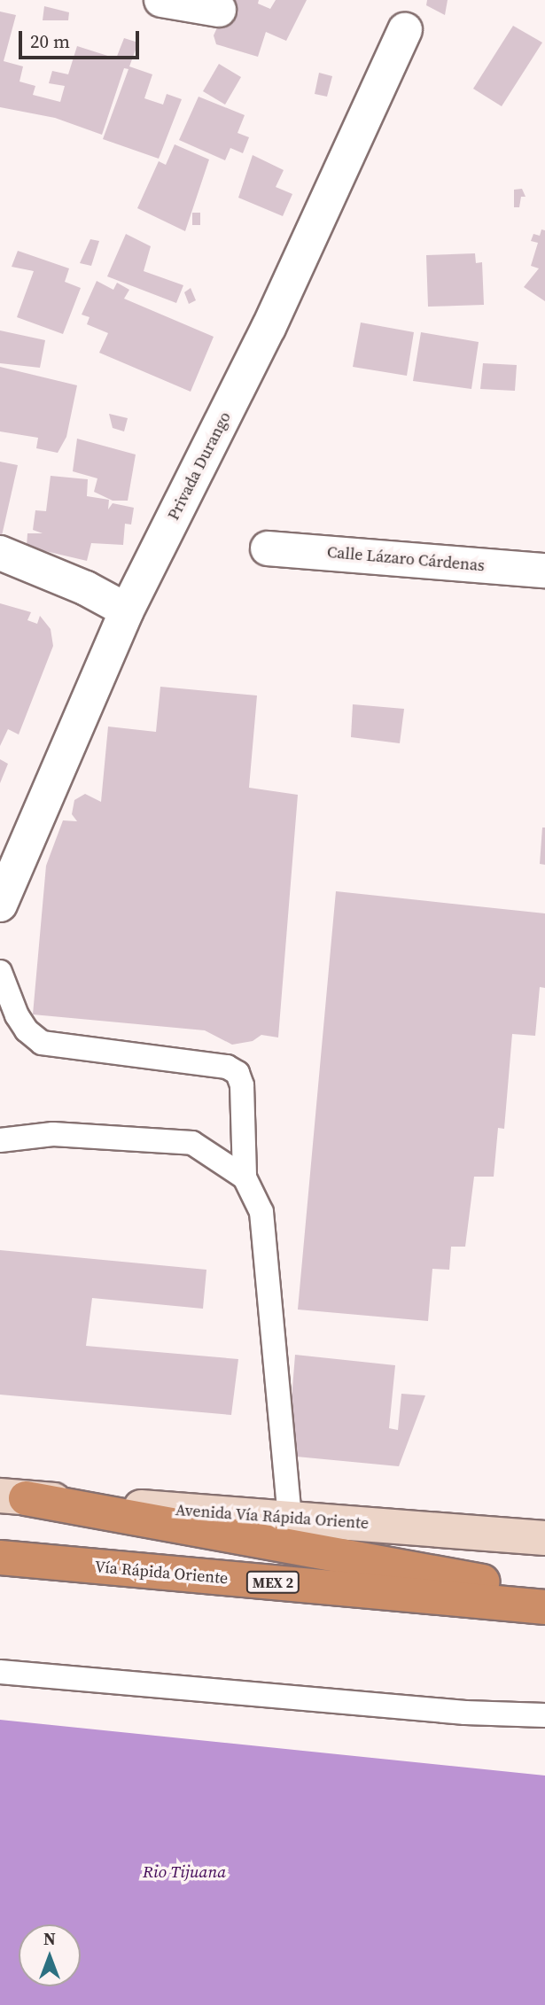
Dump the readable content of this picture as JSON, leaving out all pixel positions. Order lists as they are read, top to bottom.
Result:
{
  "streets": {
    "highway": ["Vía Rápida Oriente", "MEX 2"],
    "main road": ["Avenida Vía Rápida Oriente"],
    "street": ["Privada Durango", "Calle Lázaro Cárdenas"]
  },
  "water": ["Rio Tijuana"],
  "scale_bar": "20 m",
  "north": "top"
}
